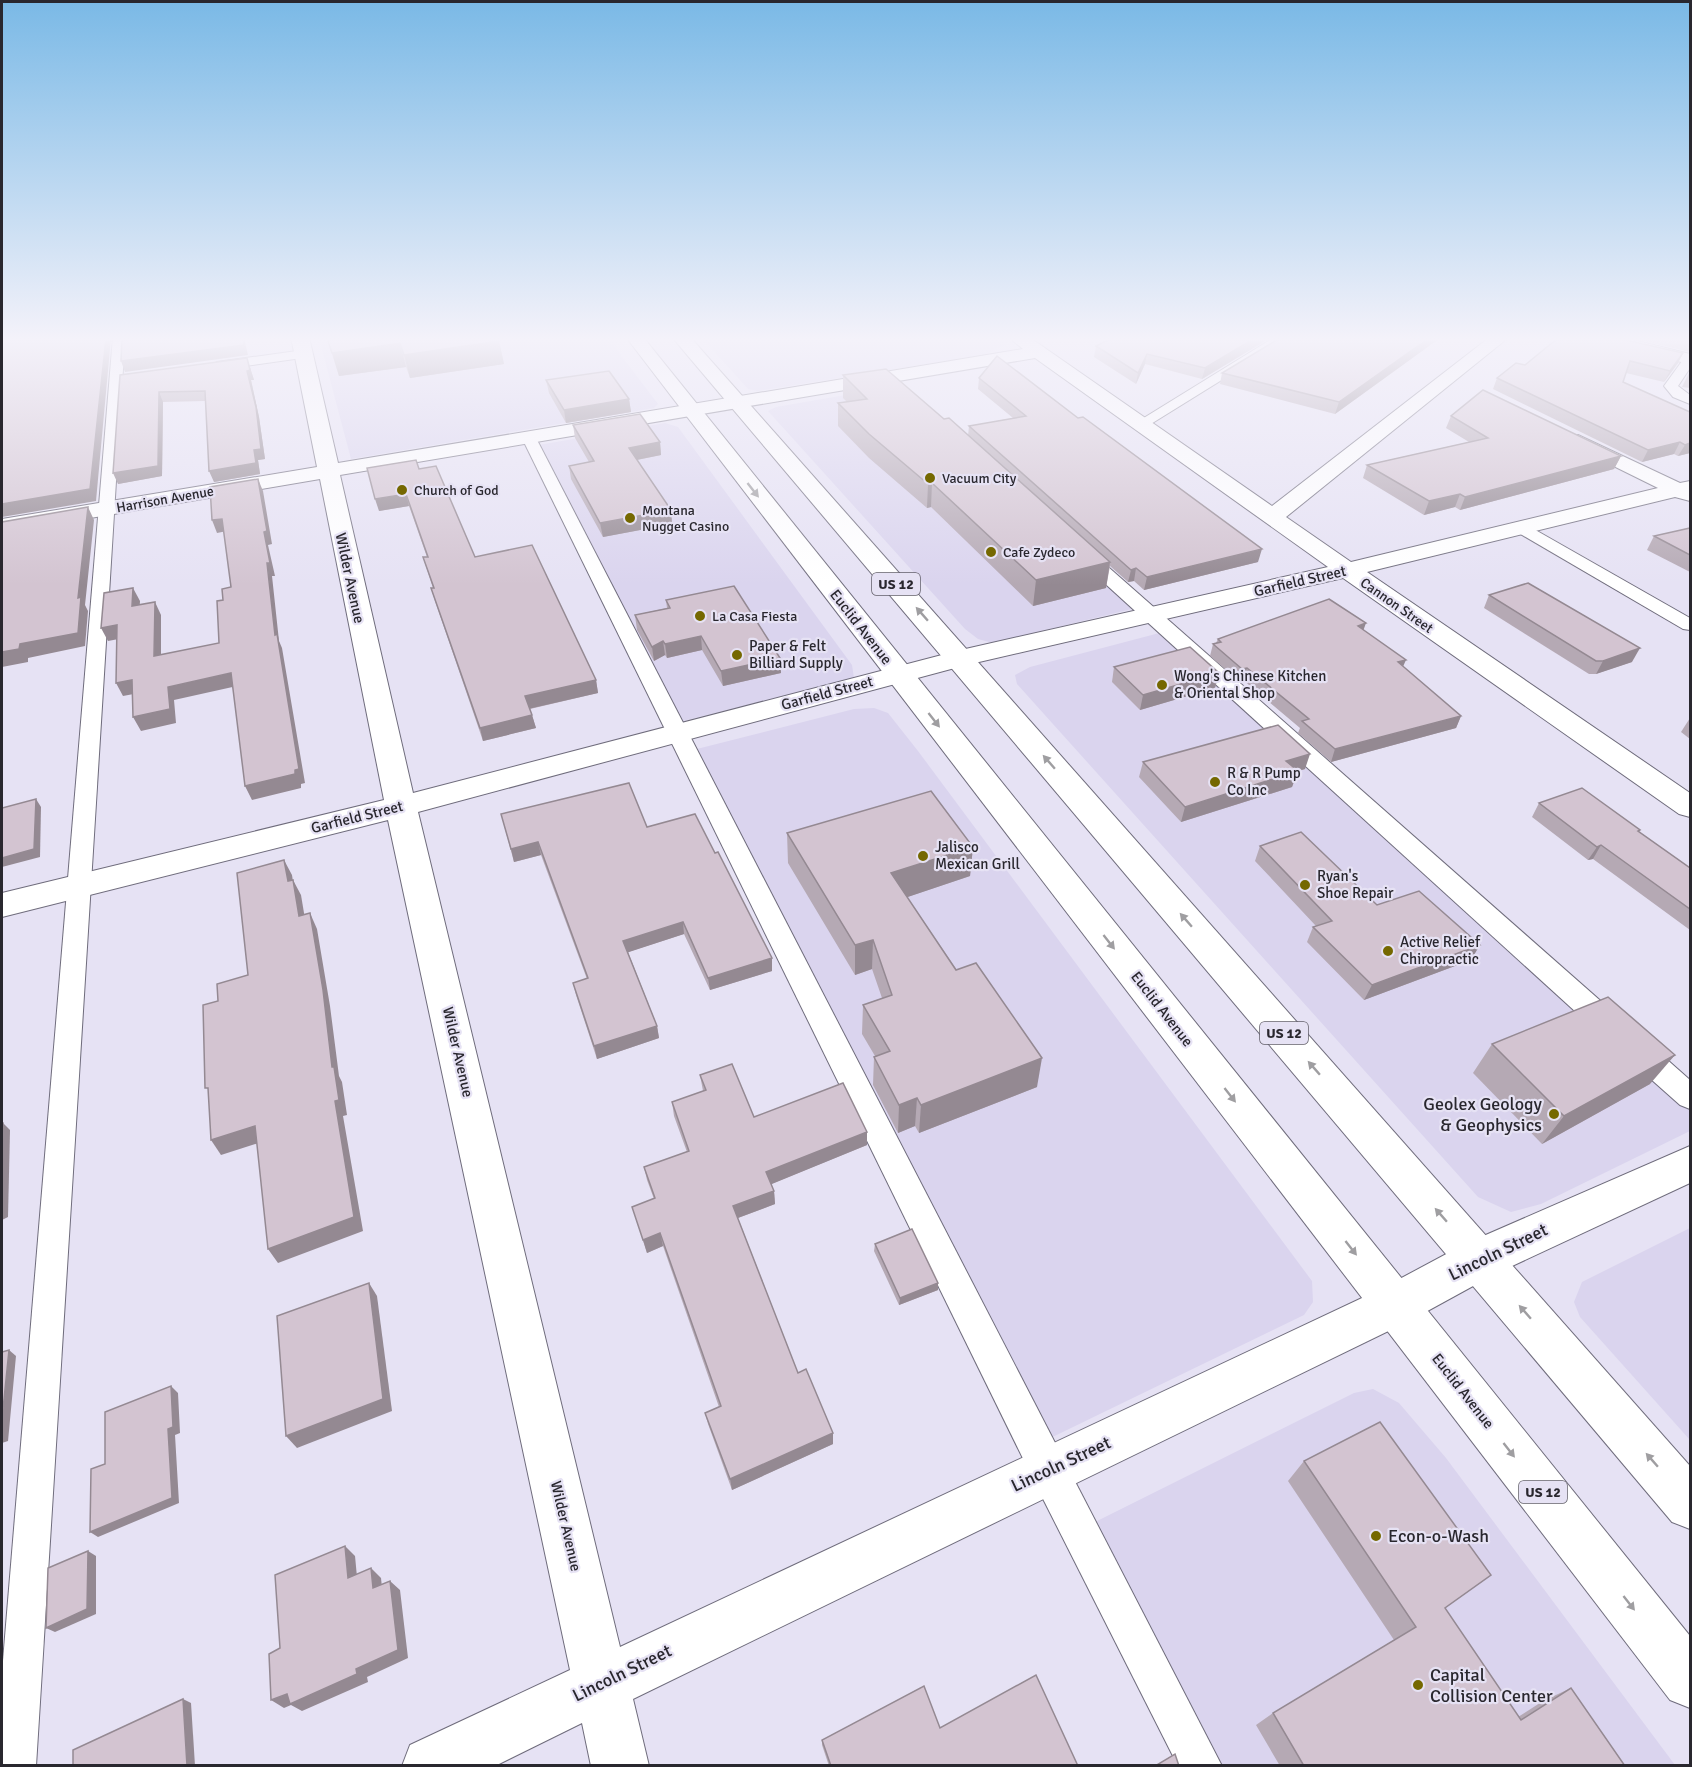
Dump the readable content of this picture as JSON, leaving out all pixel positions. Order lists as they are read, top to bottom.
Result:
{
  "streets": {
    "main road": [
      "Harrison Avenue",
      "Wilder Avenue",
      "Garfield Street",
      "US 12",
      "Cannon Street",
      "Euclid Avenue",
      "Lincoln Street"
    ]
  },
  "crossings": [
    ["Harrison Avenue", "Wilder Avenue"],
    ["Wilder Avenue", "Garfield Street"],
    ["Wilder Avenue", "Lincoln Street"],
    ["Garfield Street", "US 12"],
    ["Garfield Street", "Cannon Street"],
    ["Garfield Street", "Euclid Avenue"],
    ["US 12", "Lincoln Street"],
    ["Euclid Avenue", "Lincoln Street"]
  ],
  "places": [
    "Vacuum City",
    "Church of God",
    "Montana Nugget Casino",
    "Cafe Zydeco",
    "La Casa Fiesta",
    "Paper & Felt Billiard Supply",
    "Wong's Chinese Kitchen & Oriental Shop",
    "R & R Pump Co Inc",
    "Jalisco Mexican Grill",
    "Ryan's Shoe Repair",
    "Active Relief Chiropractic",
    "Geolex Geology & Geophysics",
    "Econ-o-Wash",
    "Capital Collision Center"
  ]
}
